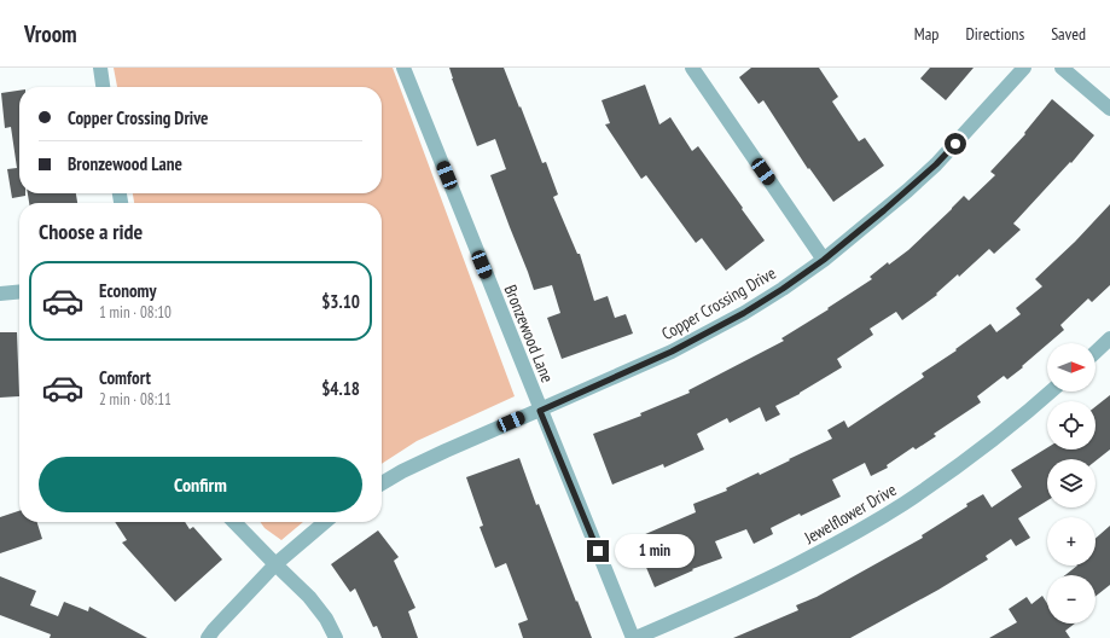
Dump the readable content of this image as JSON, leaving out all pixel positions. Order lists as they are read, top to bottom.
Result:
{
  "streets": {
    "street": ["Copper Crossing Drive", "Bronzewood Lane", "Jewelflower Drive"]
  },
  "crossings": [
    ["Copper Crossing Drive", "Bronzewood Lane"],
    ["Bronzewood Lane", "Jewelflower Drive"]
  ],
  "north": "right",
  "page": {
    "header": "Vroom",
    "nav": ["Map", "Directions", "Saved"],
    "banner": ["Copper Crossing Drive", "Bronzewood Lane"],
    "heading": "Choose a ride",
    "list": [
      {
        "name": "Economy",
        "note": "1 min · 08:10",
        "value": "$3.10"
      },
      {
        "name": "Comfort",
        "note": "2 min · 08:11",
        "value": "$4.18"
      }
    ],
    "map_buttons": ["+", "−"],
    "buttons": "Confirm",
    "bubble": "1 min"
  }
}
